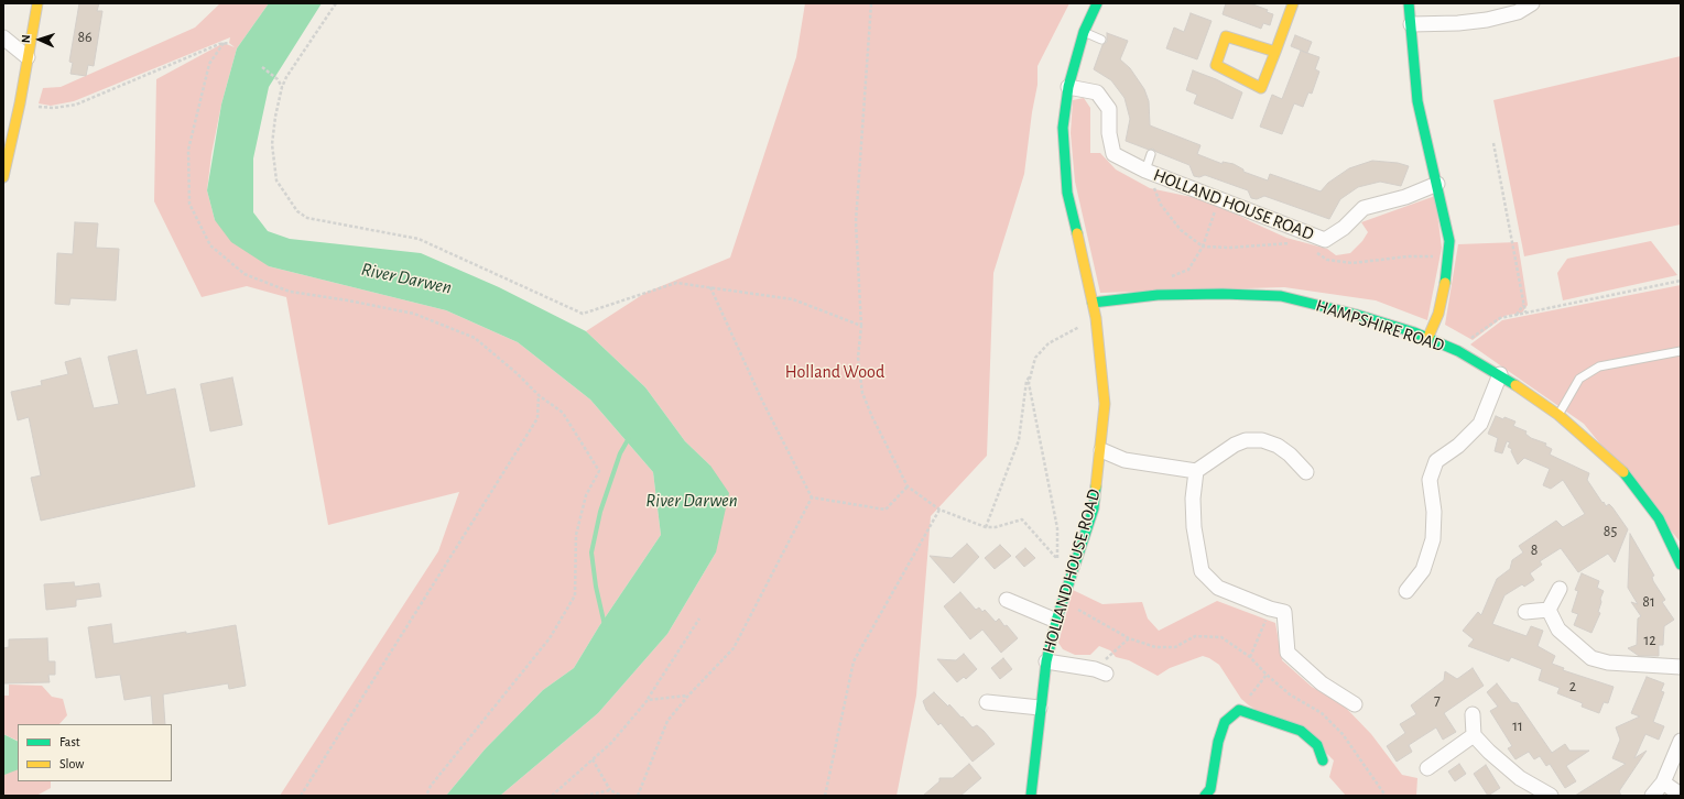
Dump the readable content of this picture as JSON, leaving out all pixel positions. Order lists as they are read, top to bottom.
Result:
{
  "streets": {
    "street": ["HOLLAND HOUSE ROAD", "HAMPSHIRE ROAD"]
  },
  "crossings": [
    ["HOLLAND HOUSE ROAD", "HAMPSHIRE ROAD"]
  ],
  "water": ["River Darwen"],
  "parks": ["Holland Wood"],
  "house_numbers": [
    "86",
    "85",
    "8",
    "81",
    "12",
    "2",
    "7",
    "11"
  ],
  "legend": ["Fast", "Slow"],
  "north": "left"
}
